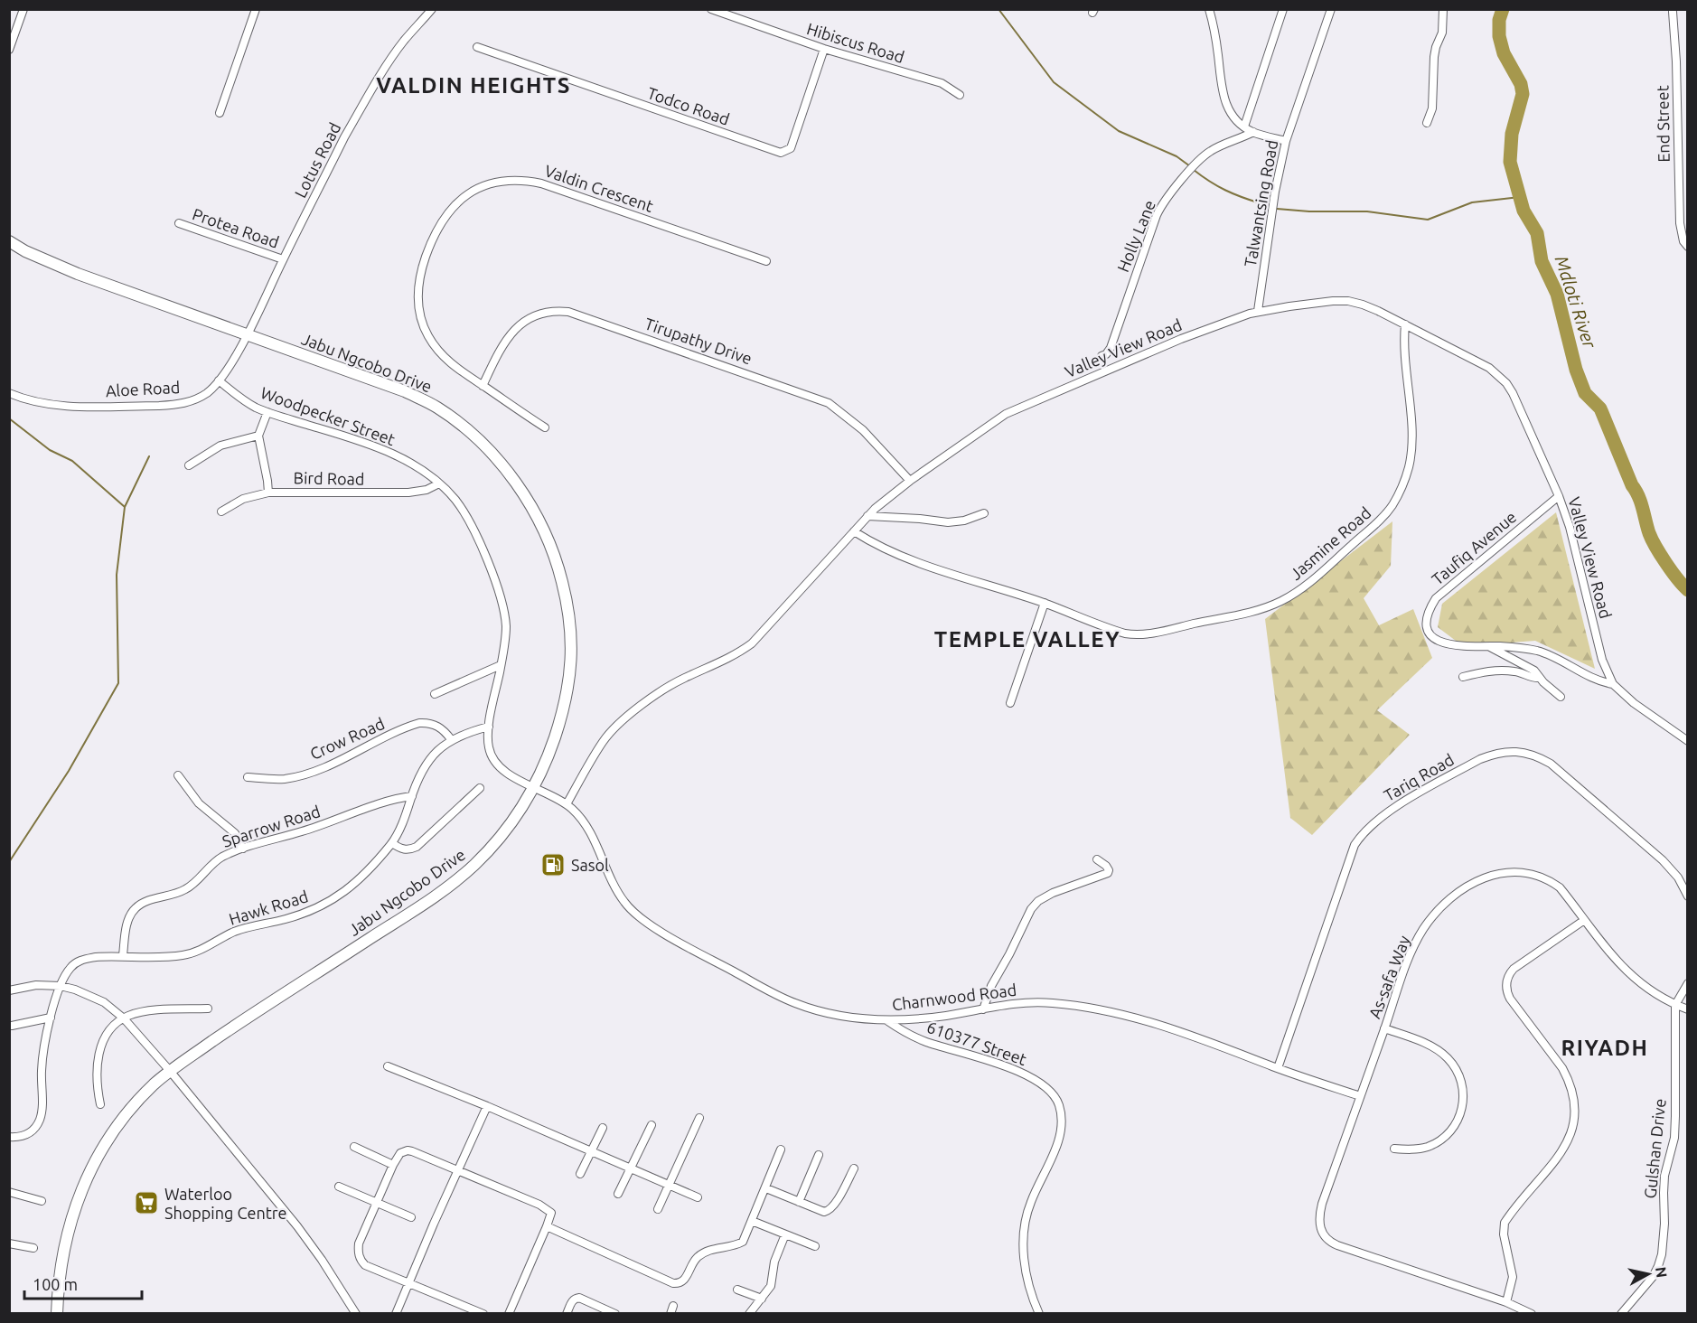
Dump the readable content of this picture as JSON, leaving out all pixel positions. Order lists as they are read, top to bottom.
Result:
{
  "streets": {
    "main road": ["Jabu Ngcobo Drive"],
    "street": [
      "Hibiscus Road",
      "Todco Road",
      "End Street",
      "Lotus Road",
      "Valdin Crescent",
      "Talwantsing Road",
      "Protea Road",
      "Holly Lane",
      "Tirupathy Drive",
      "Valley View Road",
      "Aloe Road",
      "Woodpecker Street",
      "Bird Road",
      "Jasmine Road",
      "Taufiq Avenue",
      "Crow Road",
      "Tariq Road",
      "Sparrow Road",
      "Hawk Road",
      "As-safa Way",
      "Charnwood Road",
      "610377 Street",
      "Gulshan Drive"
    ]
  },
  "crossings": [
    ["Hibiscus Road", "Todco Road"],
    ["Lotus Road", "Protea Road"],
    ["Lotus Road", "Jabu Ngcobo Drive"],
    ["Lotus Road", "Aloe Road"],
    ["Valdin Crescent", "Tirupathy Drive"],
    ["Talwantsing Road", "Valley View Road"],
    ["Tirupathy Drive", "Valley View Road"],
    ["Valley View Road", "Jasmine Road"],
    ["Valley View Road", "Taufiq Avenue"],
    ["Valley View Road", "Charnwood Road"],
    ["Jabu Ngcobo Drive", "Aloe Road"],
    ["Jabu Ngcobo Drive", "Woodpecker Street"],
    ["Jabu Ngcobo Drive", "Charnwood Road"],
    ["Aloe Road", "Woodpecker Street"],
    ["Woodpecker Street", "Bird Road"],
    ["Woodpecker Street", "Hawk Road"],
    ["Woodpecker Street", "Charnwood Road"],
    ["Crow Road", "Hawk Road"],
    ["Tariq Road", "Charnwood Road"],
    ["Sparrow Road", "Hawk Road"],
    ["As-safa Way", "Charnwood Road"],
    ["As-safa Way", "Gulshan Drive"],
    ["Charnwood Road", "610377 Street"]
  ],
  "districts": ["VALDIN HEIGHTS", "TEMPLE VALLEY", "RIYADH"],
  "water": ["Mdloti River"],
  "places": {
    "fuel station": ["Sasol"],
    "supermarket": ["Waterloo Shopping Centre"]
  },
  "scale_bar": "100 m",
  "north": "right"
}
